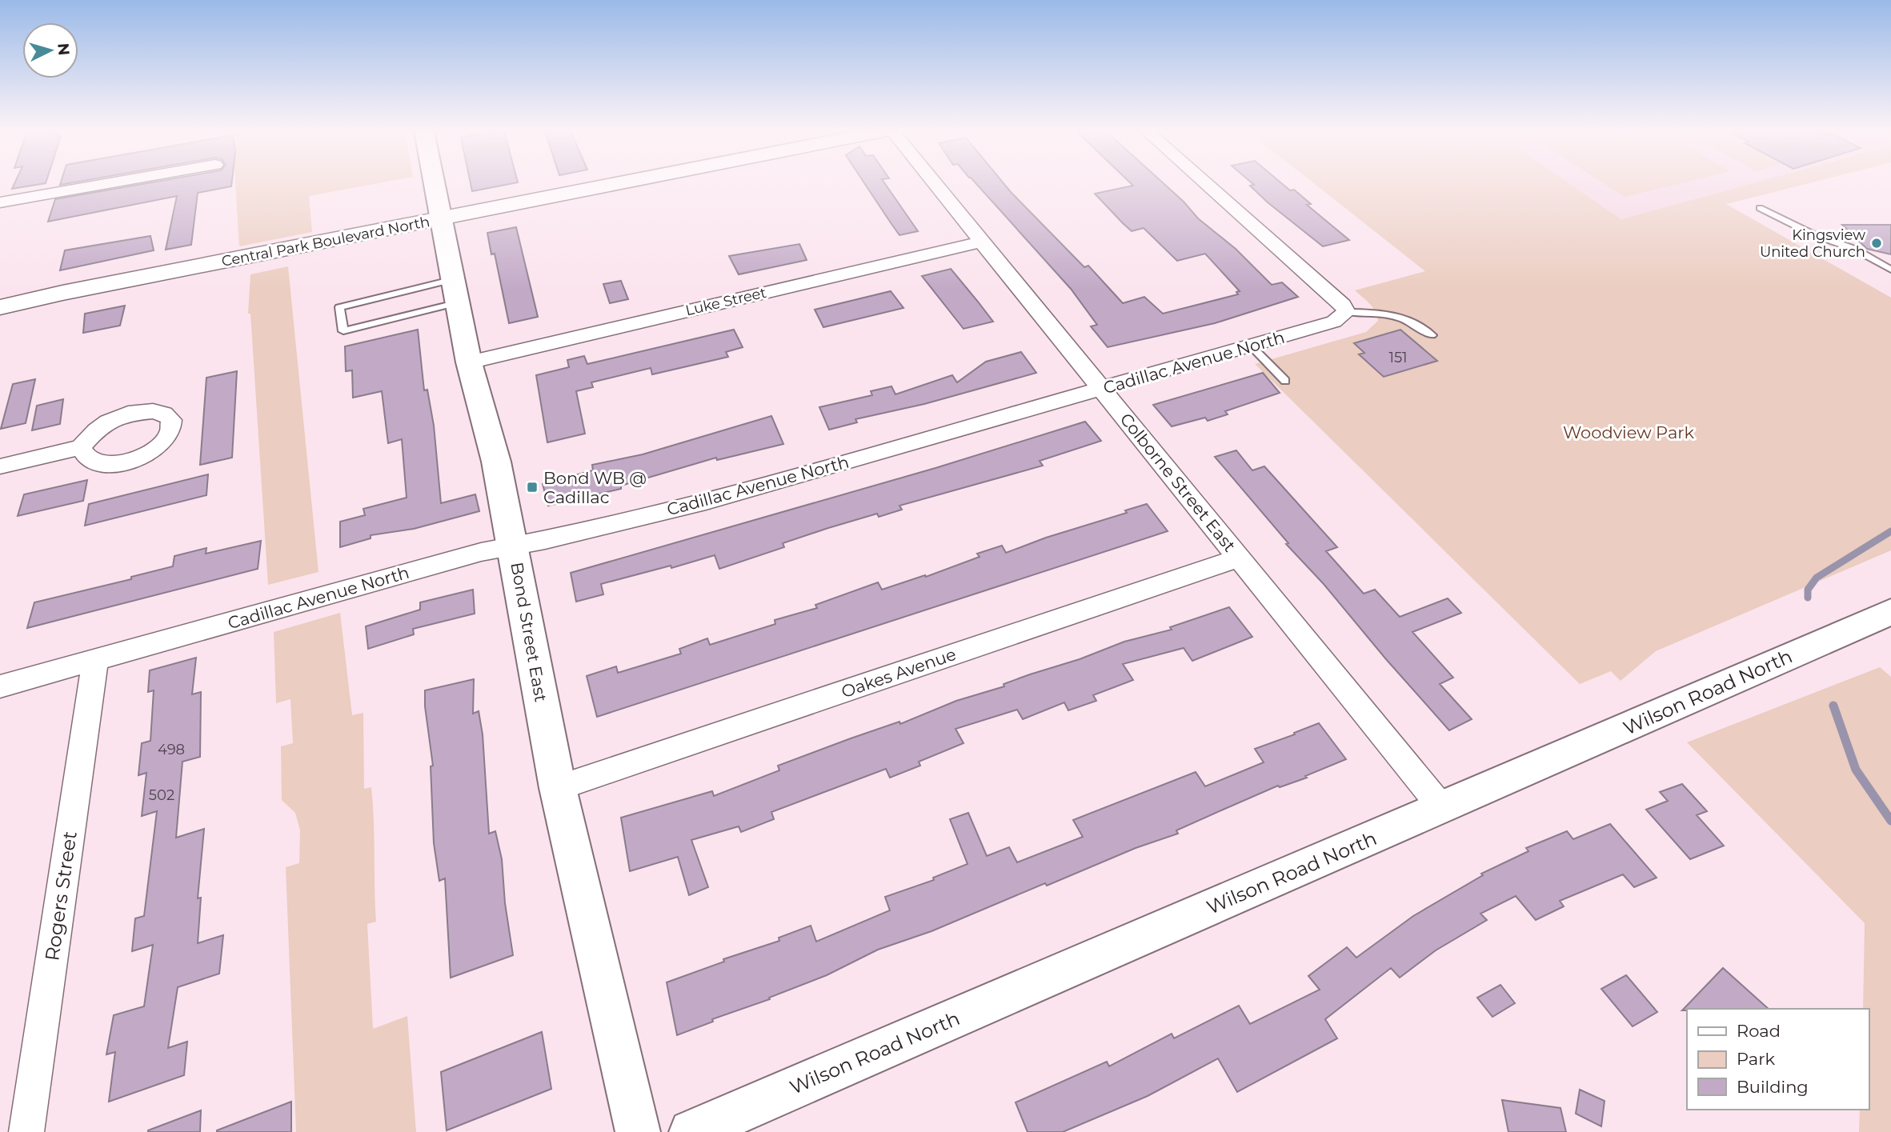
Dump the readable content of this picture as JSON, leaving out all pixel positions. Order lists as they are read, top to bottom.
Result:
{
  "streets": {
    "main road": ["Bond Street East", "Wilson Road North"],
    "street": [
      "Central Park Boulevard North",
      "Luke Street",
      "Cadillac Avenue North",
      "Colborne Street East",
      "Oakes Avenue",
      "Rogers Street"
    ]
  },
  "crossings": [
    ["Central Park Boulevard North", "Bond Street East"],
    ["Luke Street", "Colborne Street East"],
    ["Luke Street", "Bond Street East"],
    ["Cadillac Avenue North", "Colborne Street East"],
    ["Cadillac Avenue North", "Bond Street East"],
    ["Cadillac Avenue North", "Rogers Street"],
    ["Colborne Street East", "Oakes Avenue"],
    ["Colborne Street East", "Wilson Road North"],
    ["Bond Street East", "Oakes Avenue"]
  ],
  "parks": ["Woodview Park"],
  "places": {
    "other": ["Kingsview United Church"],
    "transit": ["Bond WB @ Cadillac"]
  },
  "house_numbers": ["151", "498", "502"],
  "legend": ["Road", "Park", "Building"],
  "north": "right"
}
